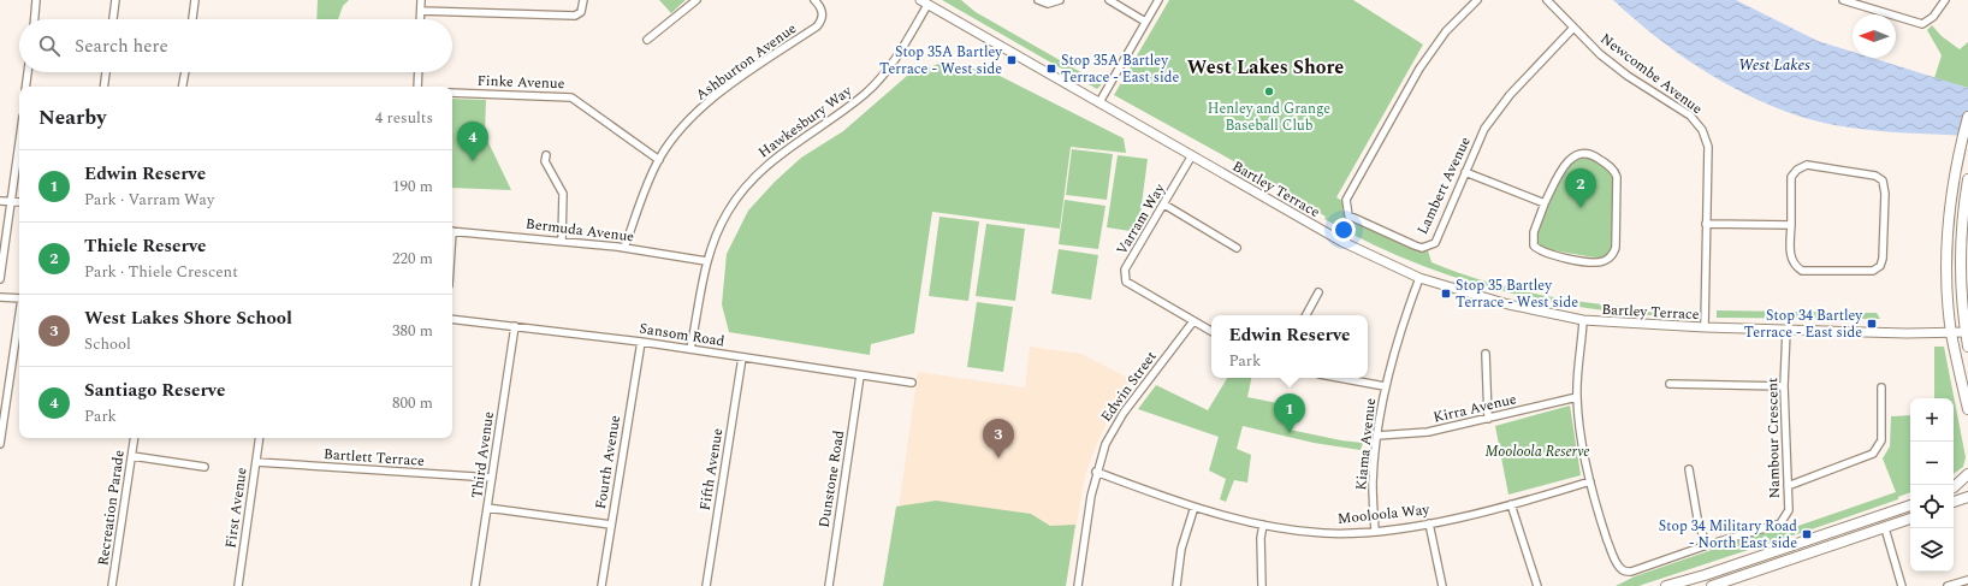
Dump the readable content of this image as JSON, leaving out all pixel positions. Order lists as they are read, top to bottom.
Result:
{
  "streets": {
    "street": [
      "Ashburton Avenue",
      "Newcombe Avenue",
      "Finke Avenue",
      "Hawkesbury Way",
      "Lambert Avenue",
      "Bartley Terrace",
      "Varram Way",
      "Bermuda Avenue",
      "Sansom Road",
      "Edwin Street",
      "Kirra Avenue",
      "Nambour Crescent",
      "Kiama Avenue",
      "Third Avenue",
      "Bartlett Terrace",
      "Fourth Avenue",
      "Fifth Avenue",
      "Dunstone Road",
      "Recreation Parade",
      "First Avenue",
      "Mooloola Way"
    ]
  },
  "crossings": [
    ["Ashburton Avenue", "Finke Avenue"],
    ["Ashburton Avenue", "Bermuda Avenue"],
    ["Newcombe Avenue", "Lambert Avenue"],
    ["Newcombe Avenue", "Bartley Terrace"],
    ["Hawkesbury Way", "Bartley Terrace"],
    ["Hawkesbury Way", "Bermuda Avenue"],
    ["Hawkesbury Way", "Sansom Road"],
    ["Bartley Terrace", "Varram Way"],
    ["Bartley Terrace", "Nambour Crescent"],
    ["Bartley Terrace", "Kiama Avenue"],
    ["Varram Way", "Edwin Street"],
    ["Sansom Road", "Third Avenue"],
    ["Sansom Road", "Fourth Avenue"],
    ["Sansom Road", "Fifth Avenue"],
    ["Sansom Road", "Dunstone Road"],
    ["Edwin Street", "Mooloola Way"],
    ["Kirra Avenue", "Nambour Crescent"],
    ["Kirra Avenue", "Kiama Avenue"],
    ["Nambour Crescent", "Mooloola Way"],
    ["Kiama Avenue", "Mooloola Way"],
    ["Third Avenue", "Bartlett Terrace"],
    ["Bartlett Terrace", "First Avenue"]
  ],
  "districts": ["West Lakes Shore"],
  "water": ["West Lakes"],
  "parks": ["Mooloola Reserve"],
  "places": {
    "transit": [
      "Stop 35A Bartley Terrace - West side",
      "Stop 35A Bartley Terrace - East side",
      "Stop 35 Bartley Terrace - West side",
      "Stop 34 Bartley Terrace - East side",
      "Stop 34 Military Road - North East side"
    ],
    "other": ["Henley and Grange Baseball Club"]
  },
  "north": "left",
  "page": {
    "search": "Search here",
    "heading": ["Nearby", "4 results"],
    "pins": [
      "4",
      "2",
      "1",
      "3"
    ],
    "list": [
      {
        "mark": "1",
        "name": "Edwin Reserve",
        "note": "Park · Varram Way",
        "value": "190 m"
      },
      {
        "mark": "2",
        "name": "Thiele Reserve",
        "note": "Park · Thiele Crescent",
        "value": "220 m"
      },
      {
        "mark": "3",
        "name": "West Lakes Shore School",
        "note": "School",
        "value": "380 m"
      },
      {
        "mark": "4",
        "name": "Santiago Reserve",
        "note": "Park",
        "value": "800 m"
      }
    ],
    "popup": ["Edwin Reserve", "Park"],
    "map_buttons": ["+", "−"]
  }
}
